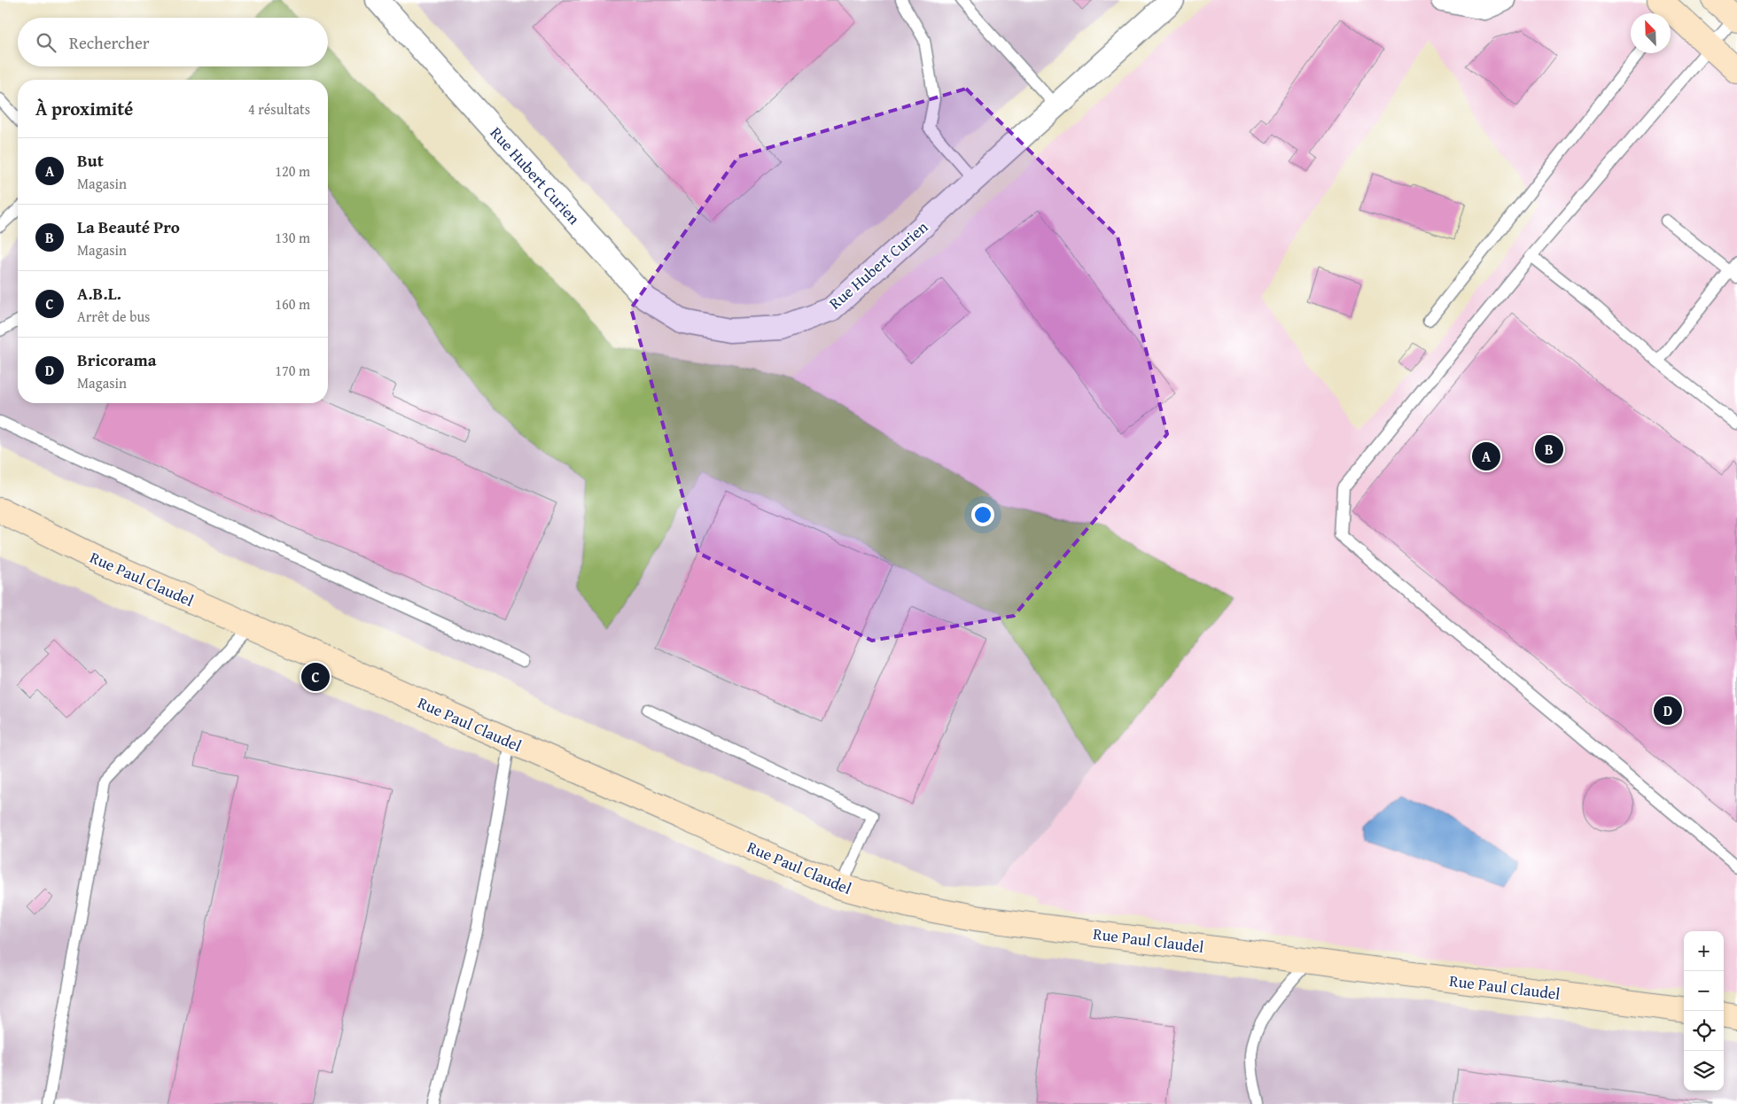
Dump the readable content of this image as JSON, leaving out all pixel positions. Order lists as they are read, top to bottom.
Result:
{
  "streets": {
    "street": ["Rue Hubert Curien", "Rue Paul Claudel"]
  },
  "north": "top left",
  "page": {
    "search": "Rechercher",
    "heading": ["À proximité", "4 résultats"],
    "list": [
      {
        "mark": "A",
        "name": "But",
        "note": "Magasin",
        "value": "120 m"
      },
      {
        "mark": "B",
        "name": "La Beauté Pro",
        "note": "Magasin",
        "value": "130 m"
      },
      {
        "mark": "C",
        "name": "A.B.L.",
        "note": "Arrêt de bus",
        "value": "160 m"
      },
      {
        "mark": "D",
        "name": "Bricorama",
        "note": "Magasin",
        "value": "170 m"
      }
    ],
    "pins": [
      "B",
      "A",
      "C",
      "D"
    ],
    "map_buttons": ["+", "−"]
  }
}
